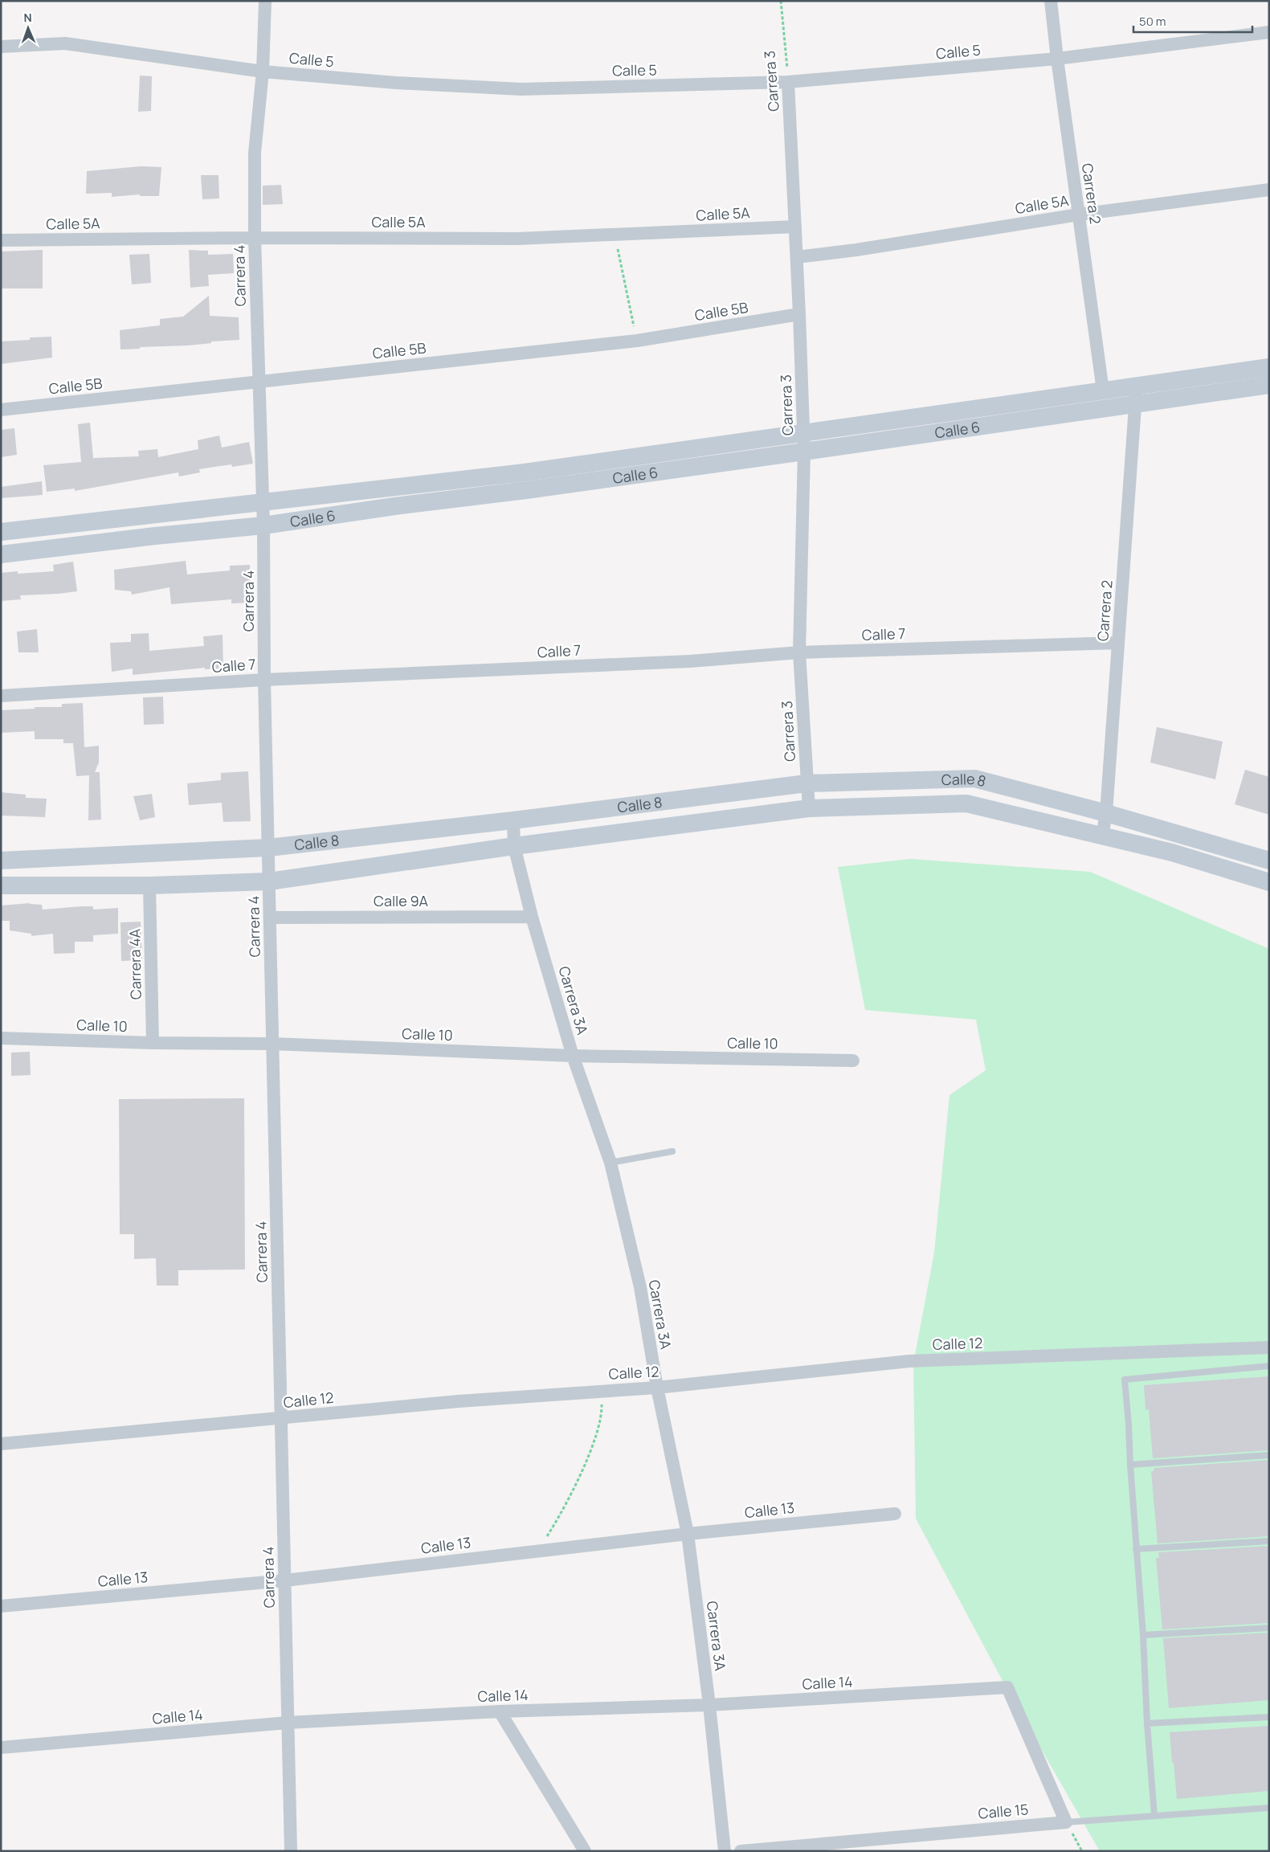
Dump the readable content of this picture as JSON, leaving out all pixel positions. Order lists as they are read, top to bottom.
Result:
{
  "streets": {
    "street": [
      "Calle 5",
      "Carrera 3",
      "Carrera 2",
      "Calle 5A",
      "Carrera 4",
      "Calle 5B",
      "Calle 6",
      "Calle 7",
      "Calle 8",
      "Calle 9A",
      "Carrera 4A",
      "Carrera 3A",
      "Calle 10",
      "Calle 12",
      "Calle 13",
      "Calle 14",
      "Calle 15"
    ]
  },
  "crossings": [
    ["Calle 5", "Carrera 3"],
    ["Calle 5", "Carrera 2"],
    ["Calle 5", "Carrera 4"],
    ["Carrera 3", "Calle 5A"],
    ["Carrera 3", "Calle 5B"],
    ["Carrera 3", "Calle 6"],
    ["Carrera 3", "Calle 7"],
    ["Carrera 3", "Calle 8"],
    ["Carrera 2", "Calle 5A"],
    ["Carrera 2", "Calle 6"],
    ["Carrera 2", "Calle 7"],
    ["Carrera 2", "Calle 8"],
    ["Calle 5A", "Carrera 4"],
    ["Carrera 4", "Calle 5B"],
    ["Carrera 4", "Calle 6"],
    ["Carrera 4", "Calle 7"],
    ["Carrera 4", "Calle 8"],
    ["Carrera 4", "Calle 9A"],
    ["Carrera 4", "Calle 10"],
    ["Carrera 4", "Calle 12"],
    ["Carrera 4", "Calle 13"],
    ["Carrera 4", "Calle 14"],
    ["Calle 8", "Carrera 4A"],
    ["Calle 8", "Carrera 3A"],
    ["Calle 9A", "Carrera 3A"],
    ["Carrera 4A", "Calle 10"],
    ["Carrera 3A", "Calle 10"],
    ["Carrera 3A", "Calle 12"],
    ["Carrera 3A", "Calle 13"],
    ["Carrera 3A", "Calle 14"],
    ["Calle 14", "Calle 15"]
  ],
  "scale_bar": "50 m",
  "north": "top"
}
